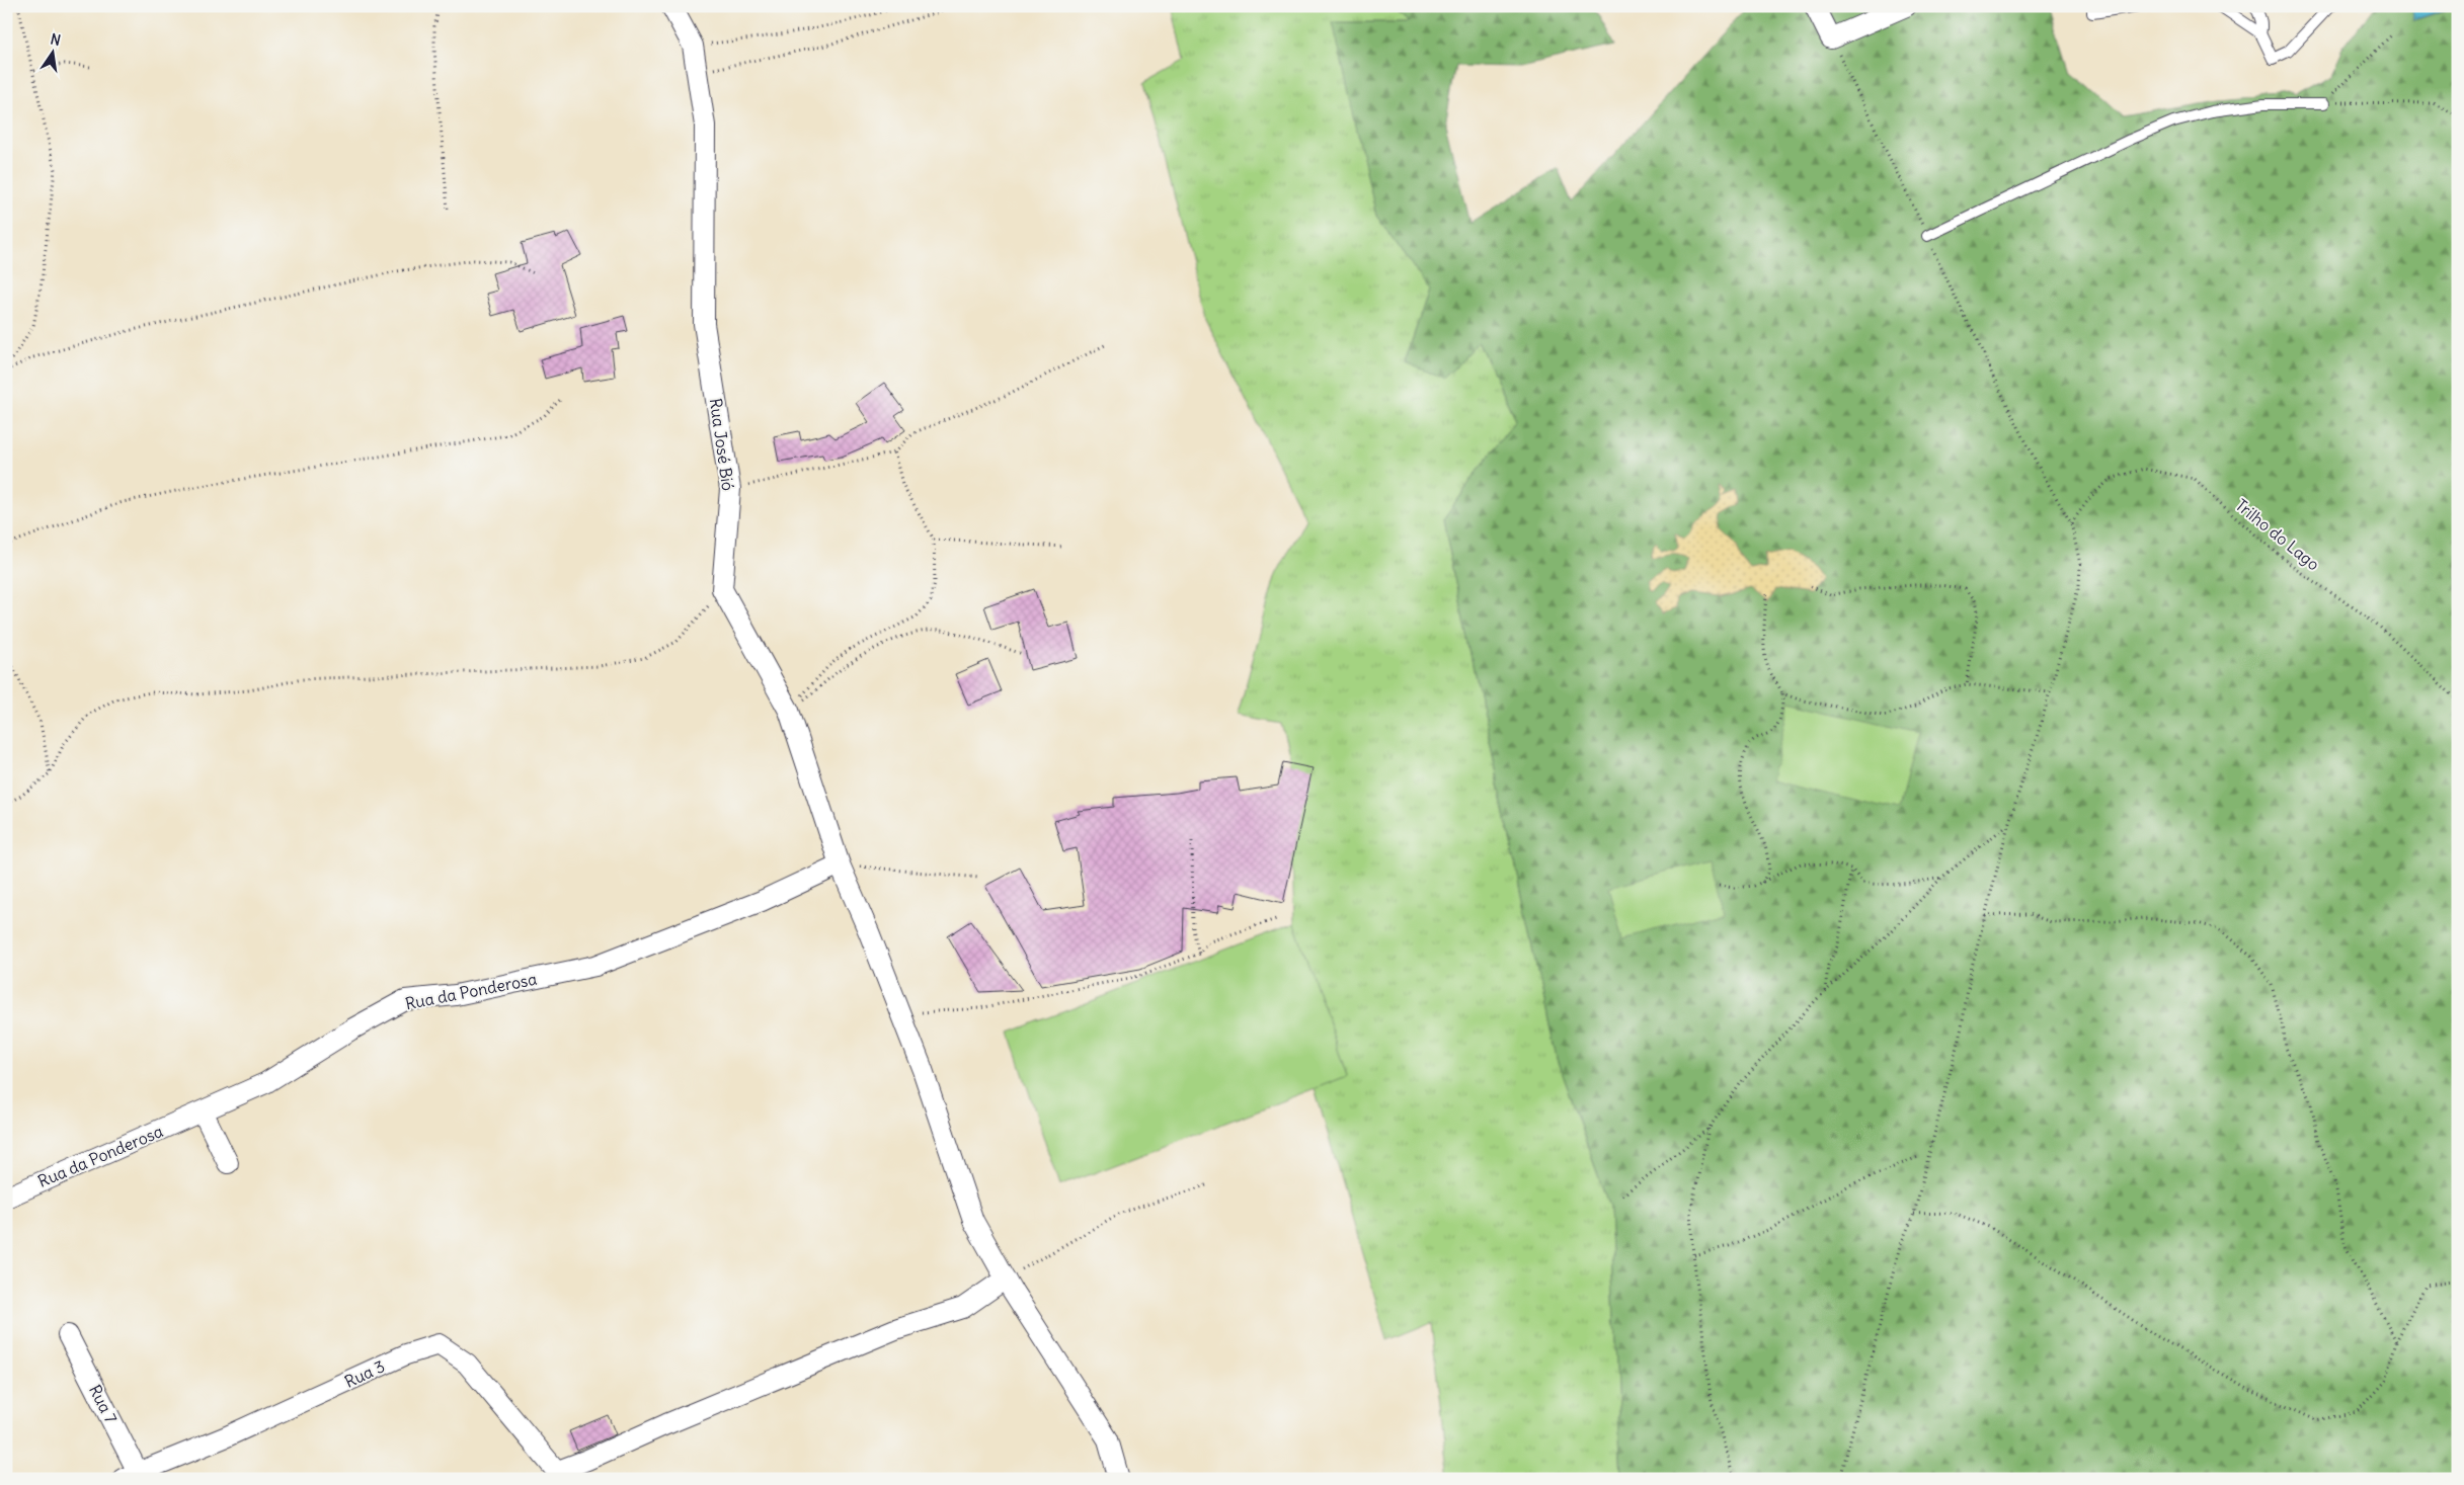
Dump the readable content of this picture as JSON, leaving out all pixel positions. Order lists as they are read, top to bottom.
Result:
{
  "streets": {
    "street": [
      "Rua José Bió",
      "Rua da Ponderosa",
      "Rua 3",
      "Rua 7"
    ],
    "path": ["Trilho do Lago"]
  },
  "crossings": [
    ["Rua 3", "Rua 7"]
  ],
  "north": "top"
}
